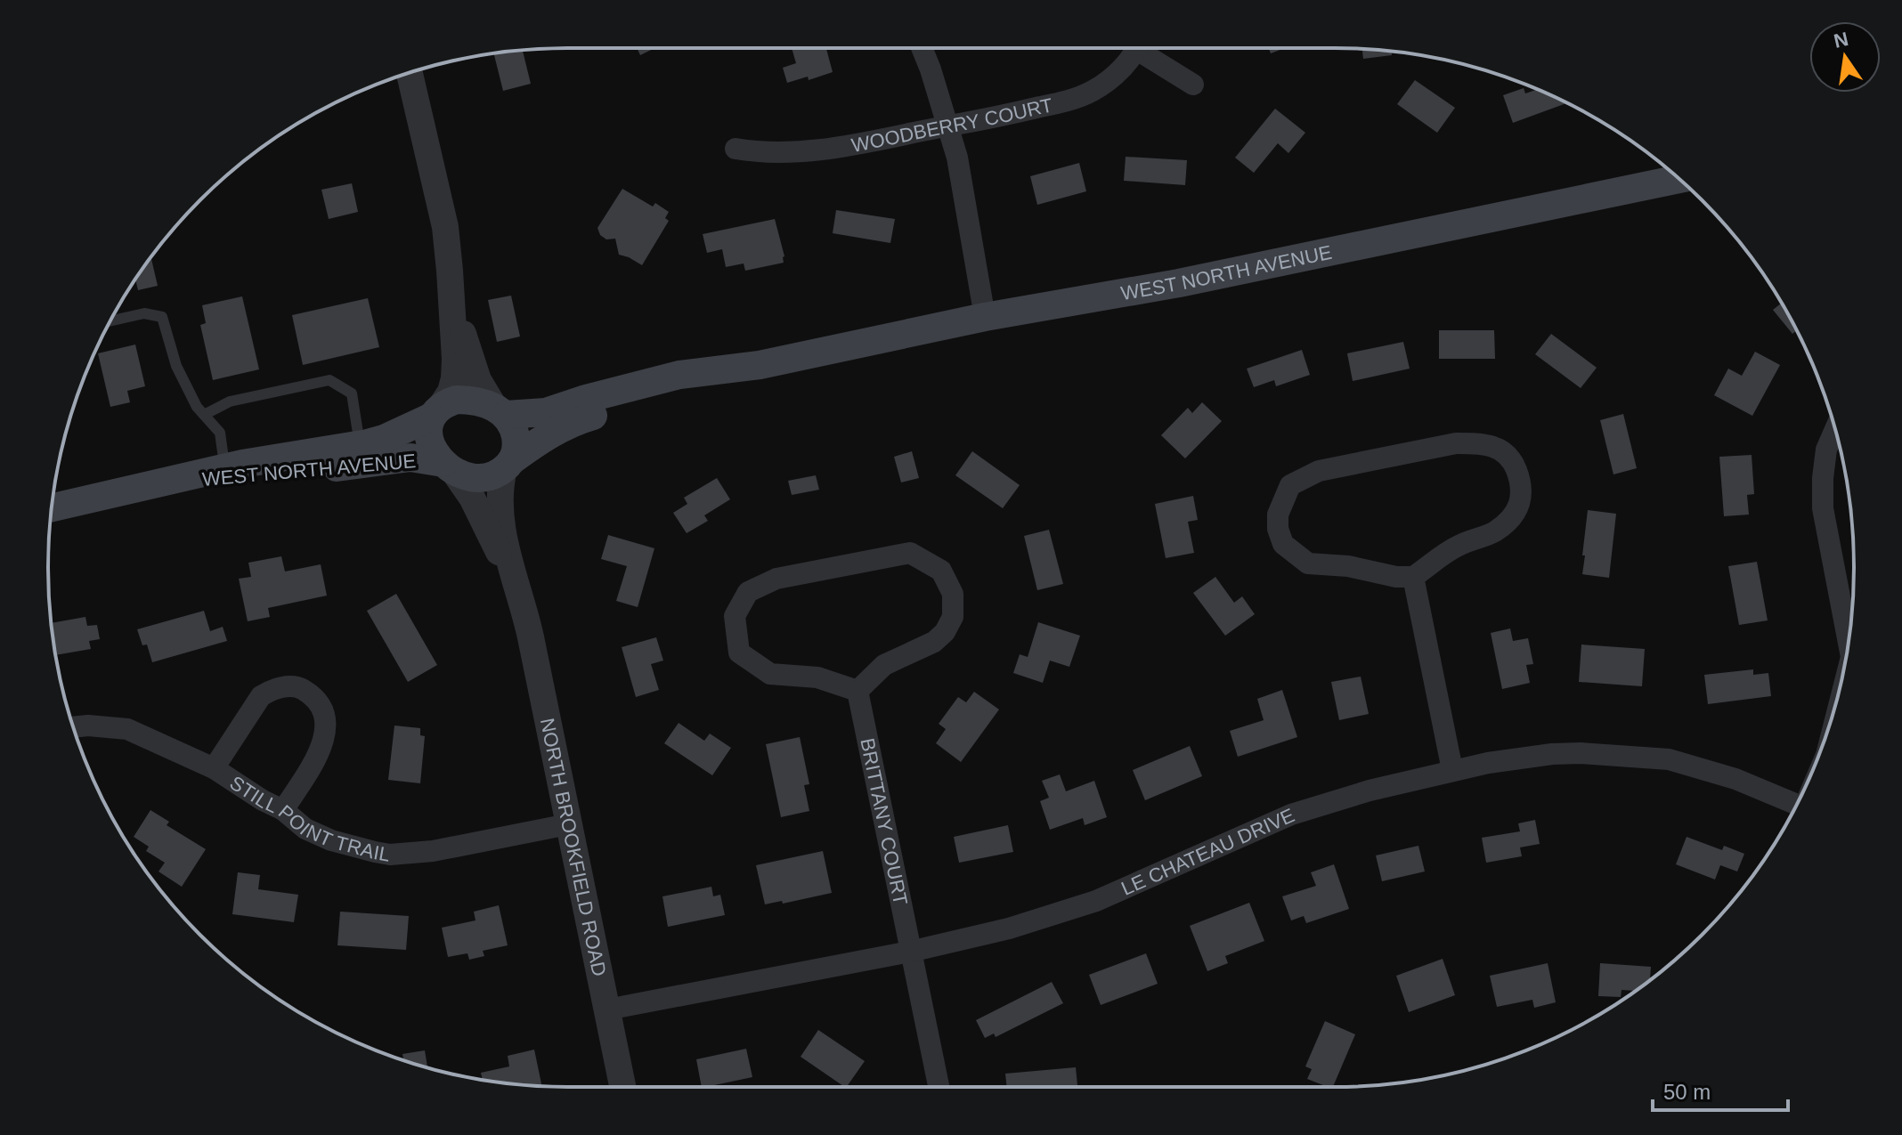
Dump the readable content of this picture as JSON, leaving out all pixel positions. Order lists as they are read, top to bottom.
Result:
{
  "streets": {
    "main road": ["WEST NORTH AVENUE"],
    "street": [
      "WOODBERRY COURT",
      "STILL POINT TRAIL",
      "BRITTANY COURT",
      "NORTH BROOKFIELD ROAD",
      "LE CHATEAU DRIVE"
    ]
  },
  "crossings": [
    ["WEST NORTH AVENUE", "NORTH BROOKFIELD ROAD"],
    ["STILL POINT TRAIL", "NORTH BROOKFIELD ROAD"],
    ["BRITTANY COURT", "LE CHATEAU DRIVE"],
    ["NORTH BROOKFIELD ROAD", "LE CHATEAU DRIVE"]
  ],
  "scale_bar": "50 m",
  "north": "top"
}
